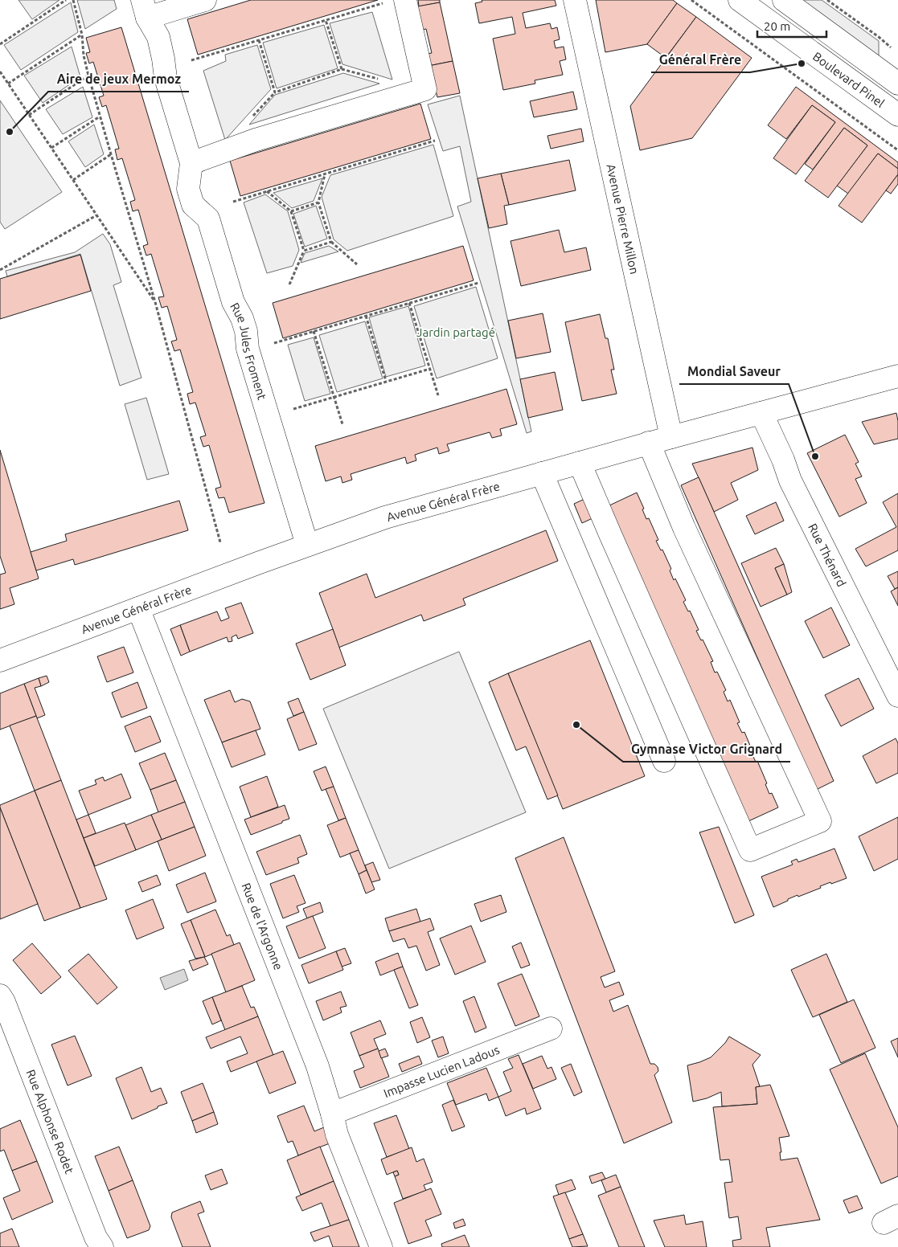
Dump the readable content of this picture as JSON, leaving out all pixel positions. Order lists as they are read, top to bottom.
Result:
{
  "streets": {
    "street": [
      "Boulevard Pinel",
      "Avenue Pierre Millon",
      "Rue Jules Froment",
      "Avenue Général Frère",
      "Rue Thénard",
      "Rue de l'Argonne",
      "Impasse Lucien Ladous",
      "Rue Alphonse Rodet"
    ]
  },
  "crossings": [
    ["Avenue Pierre Millon", "Avenue Général Frère"],
    ["Rue Jules Froment", "Avenue Général Frère"],
    ["Avenue Général Frère", "Rue Thénard"],
    ["Avenue Général Frère", "Rue de l'Argonne"],
    ["Rue de l'Argonne", "Impasse Lucien Ladous"]
  ],
  "parks": ["Jardin partagé"],
  "places": [
    "Général Frère",
    "Aire de jeux Mermoz",
    "Mondial Saveur",
    "Gymnase Victor Grignard"
  ],
  "scale_bar": "20 m"
}
